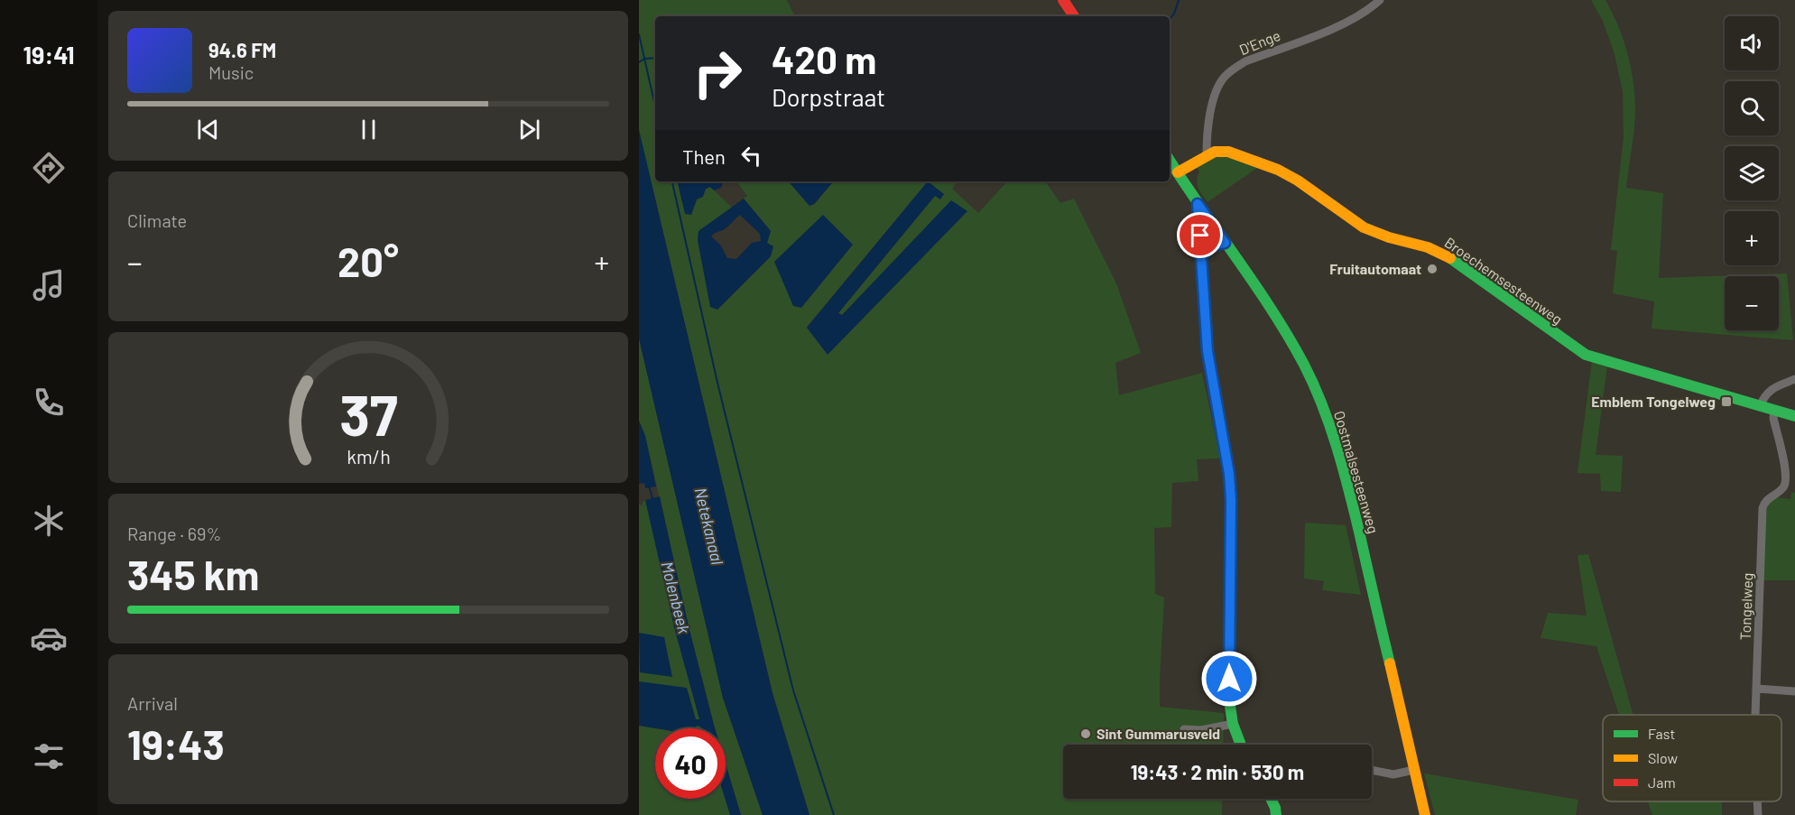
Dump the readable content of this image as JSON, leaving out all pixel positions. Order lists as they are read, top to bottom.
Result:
{
  "streets": {
    "street": [
      "D'Enge",
      "Broechemsesteenweg",
      "Oostmalsesteenweg",
      "Tongelweg"
    ]
  },
  "crossings": [
    ["D'Enge", "Broechemsesteenweg"],
    ["Broechemsesteenweg", "Oostmalsesteenweg"],
    ["Broechemsesteenweg", "Tongelweg"]
  ],
  "water": ["Netekanaal", "Molenbeek"],
  "places": {
    "other": ["Fruitautomaat", "Sint Gummarusveld"],
    "transit": ["Emblem Tongelweg"]
  },
  "legend": ["Fast", "Slow", "Jam"],
  "page": {
    "tabs": "19:41",
    "map_buttons": ["+", "−"],
    "turn": ["420 m", "Dorpstraat"],
    "song": ["94.6 FM", "Music"],
    "then": "Then",
    "tile": [
      "Climate",
      ["Range · 69%", "345 km"],
      ["Arrival", "19:43"]
    ],
    "heat": ["−", "20°", "+"],
    "limit": "40",
    "trip": "19:43 · 2 min · 530 m",
    "gauge": ["37", "km/h"]
  }
}
